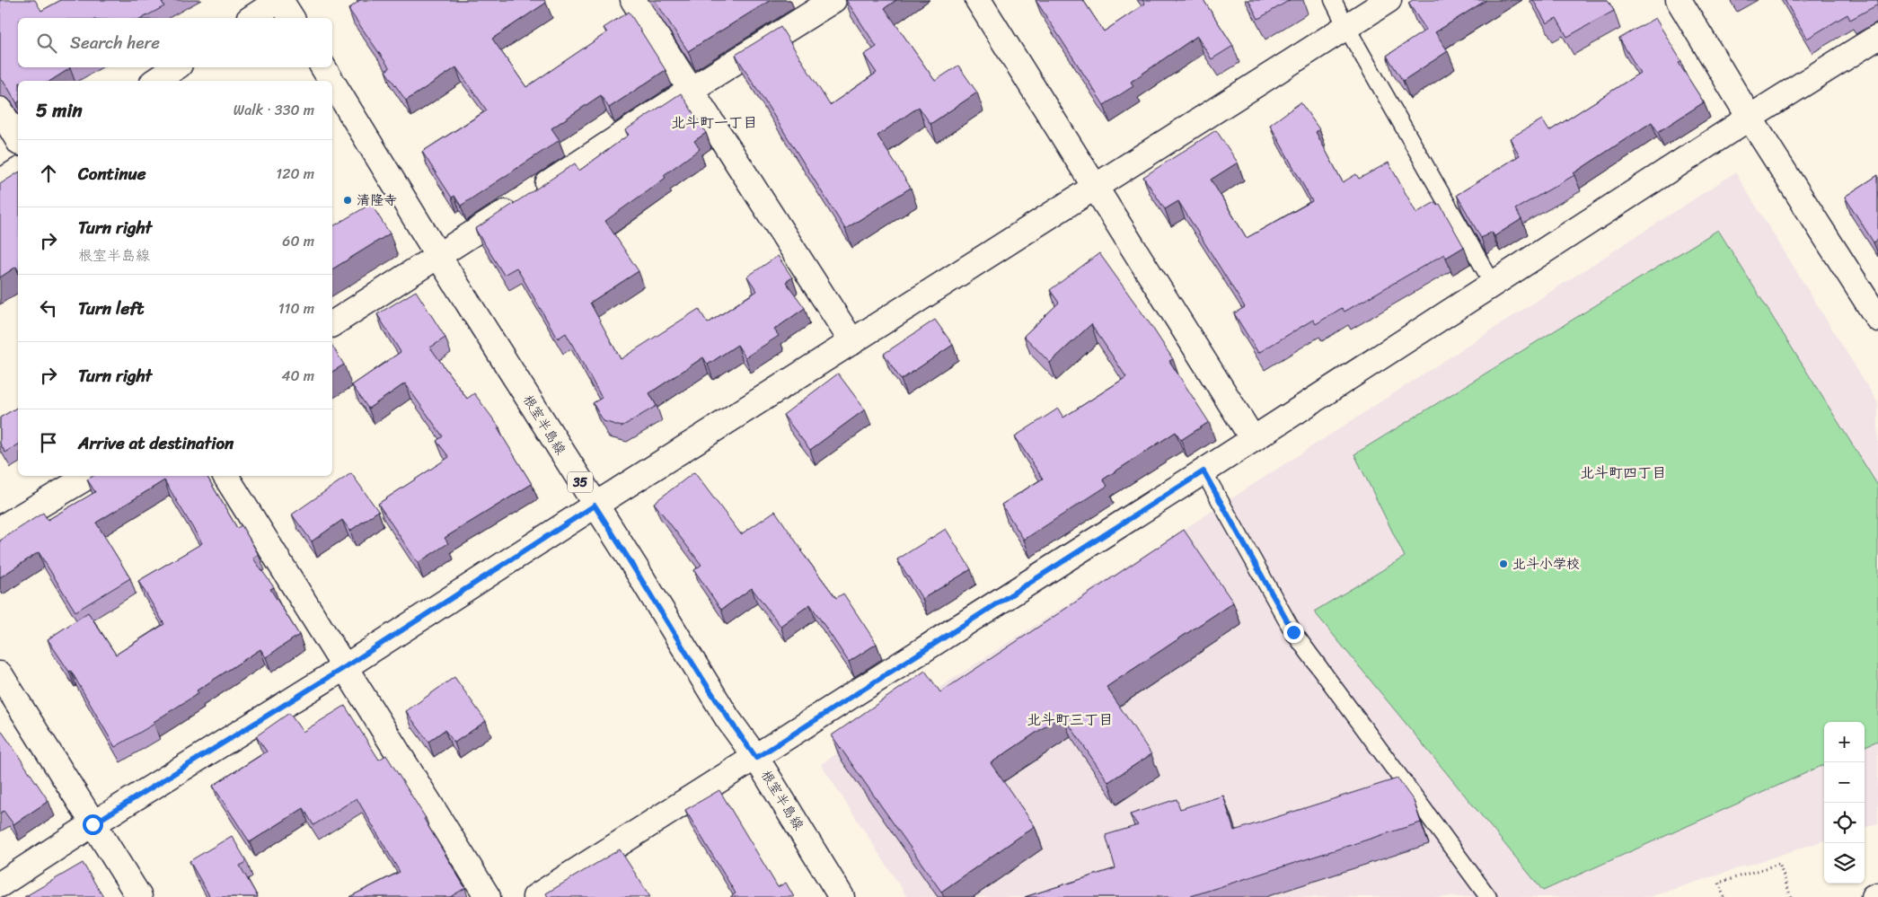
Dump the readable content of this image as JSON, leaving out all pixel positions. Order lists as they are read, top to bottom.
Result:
{
  "streets": {
    "main road": ["根室半島線", "35"]
  },
  "districts": ["北斗町一丁目", "北斗町四丁目", "北斗町三丁目"],
  "places": ["清隆寺", "北斗小学校"],
  "page": {
    "search": "Search here",
    "heading": ["5 min", "Walk · 330 m"],
    "list": [
      ["Continue", "120 m"],
      ["Turn right", "根室半島線", "60 m"],
      ["Turn left", "110 m"],
      ["Turn right", "40 m"],
      "Arrive at destination"
    ],
    "map_buttons": ["+", "−"]
  }
}
